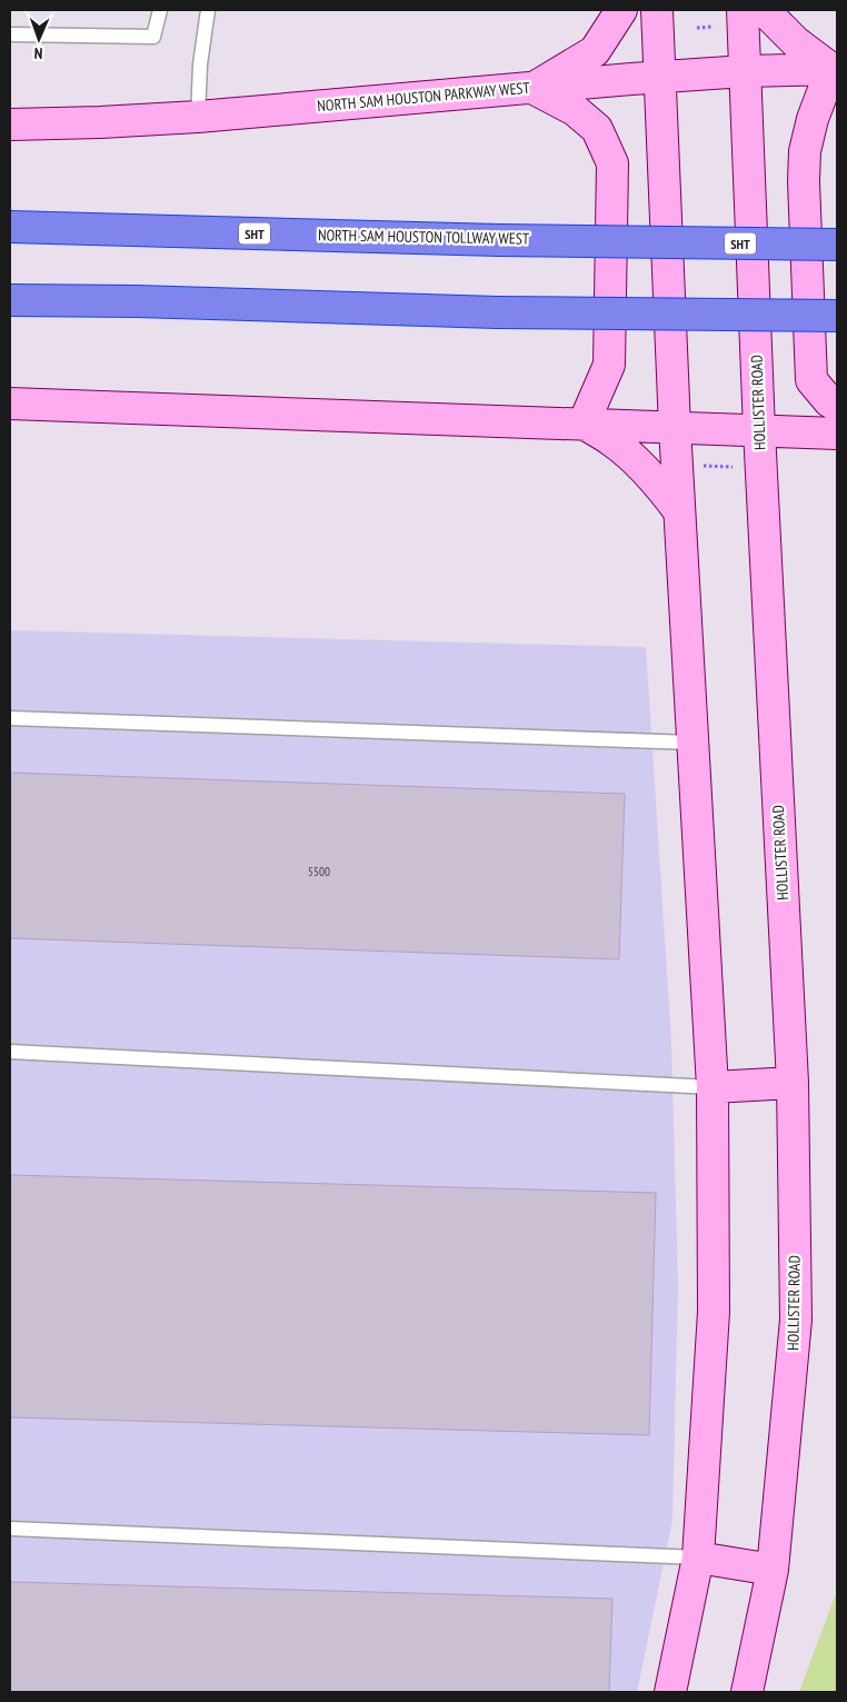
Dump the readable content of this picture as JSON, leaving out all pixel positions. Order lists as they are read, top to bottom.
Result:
{
  "streets": {
    "highway": ["SHT", "NORTH SAM HOUSTON TOLLWAY WEST"],
    "main road": ["NORTH SAM HOUSTON PARKWAY WEST", "HOLLISTER ROAD"]
  },
  "crossings": [
    ["NORTH SAM HOUSTON PARKWAY WEST", "HOLLISTER ROAD"]
  ],
  "house_numbers": ["5500"],
  "north": "bottom"
}
